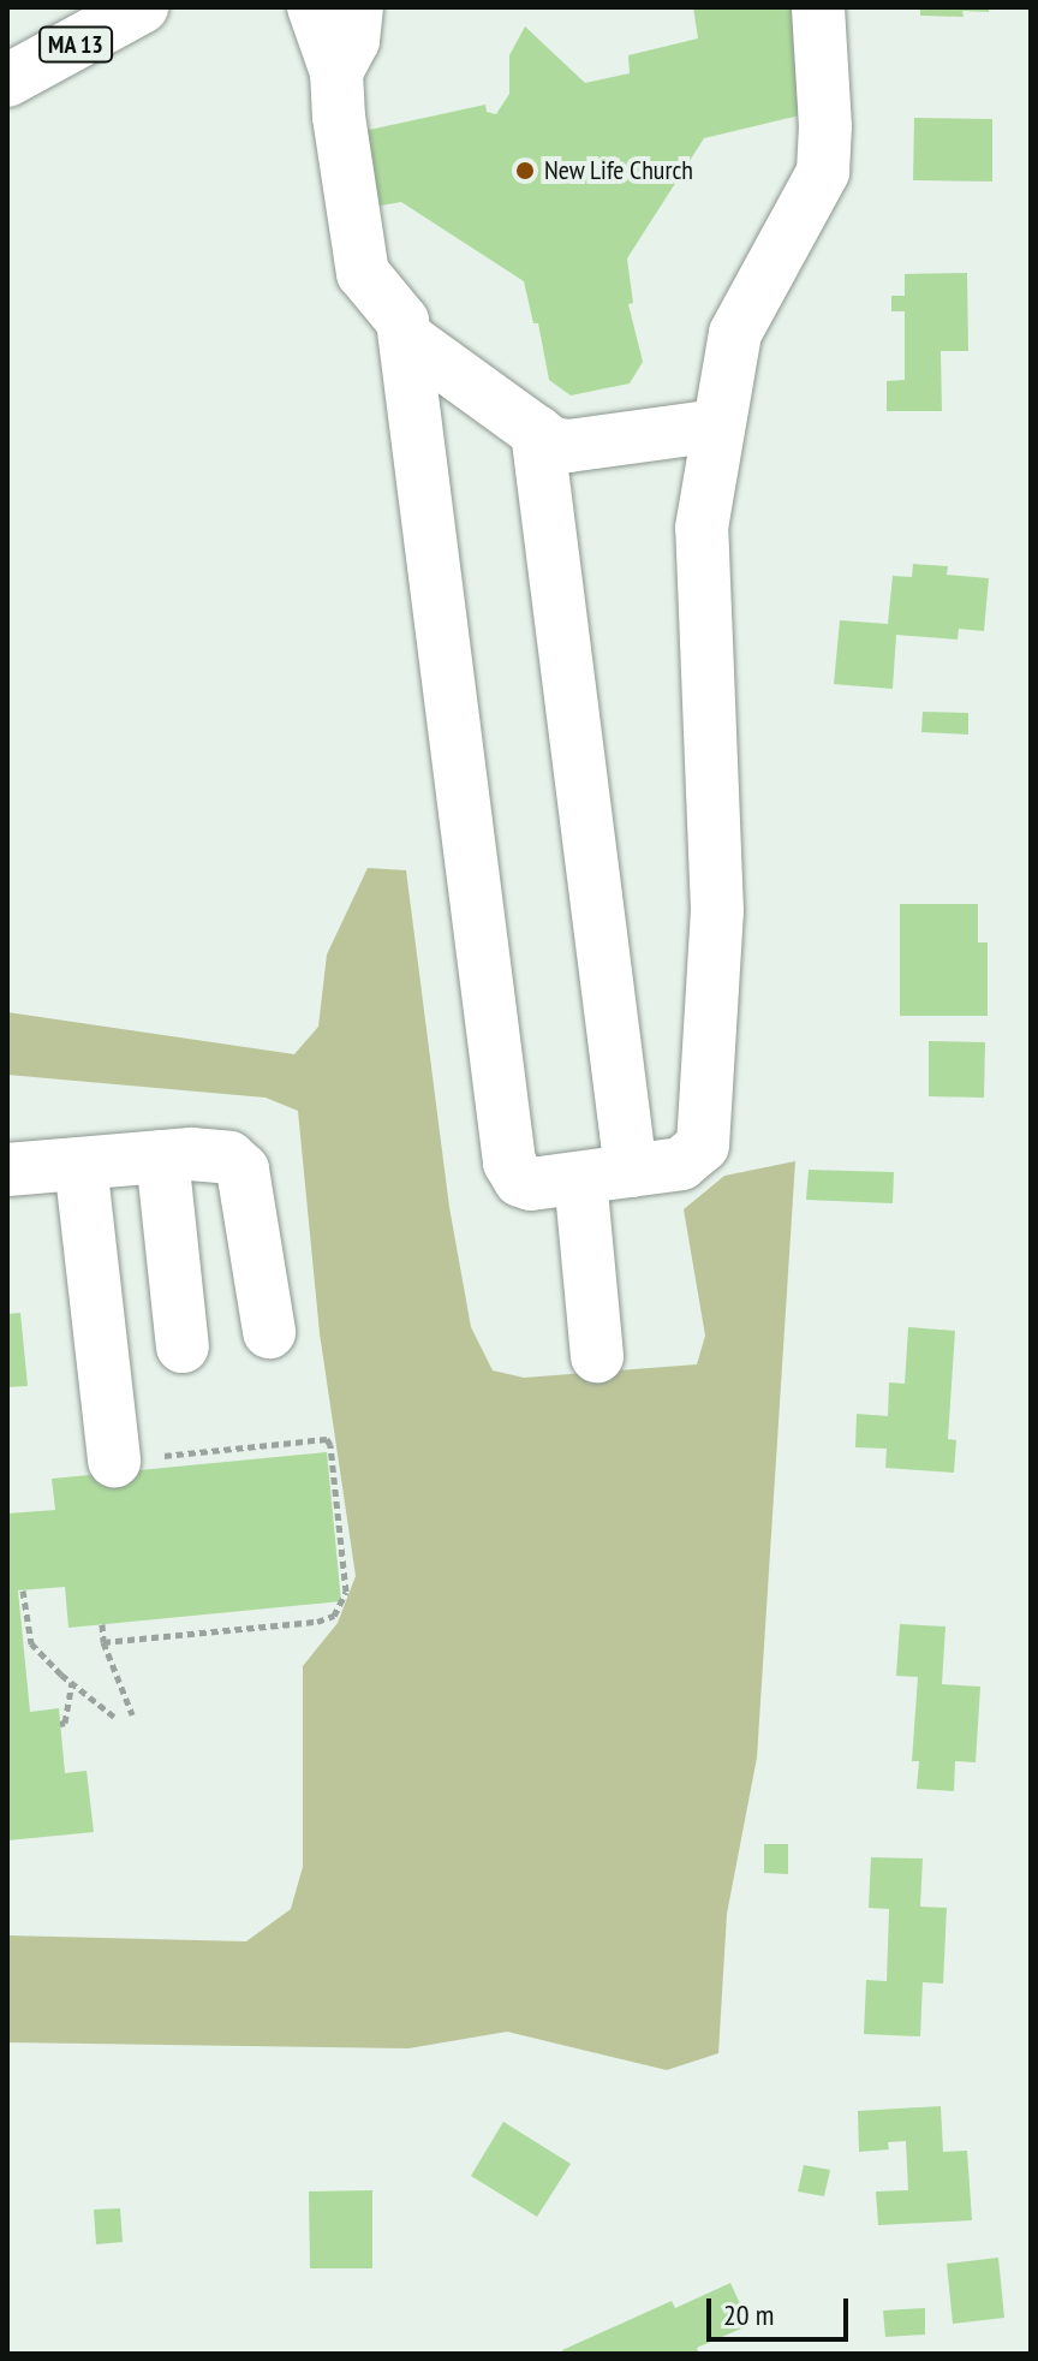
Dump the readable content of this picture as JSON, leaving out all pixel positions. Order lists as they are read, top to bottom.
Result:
{
  "streets": {
    "main road": ["MA 13"]
  },
  "places": ["New Life Church"],
  "scale_bar": "20 m"
}
